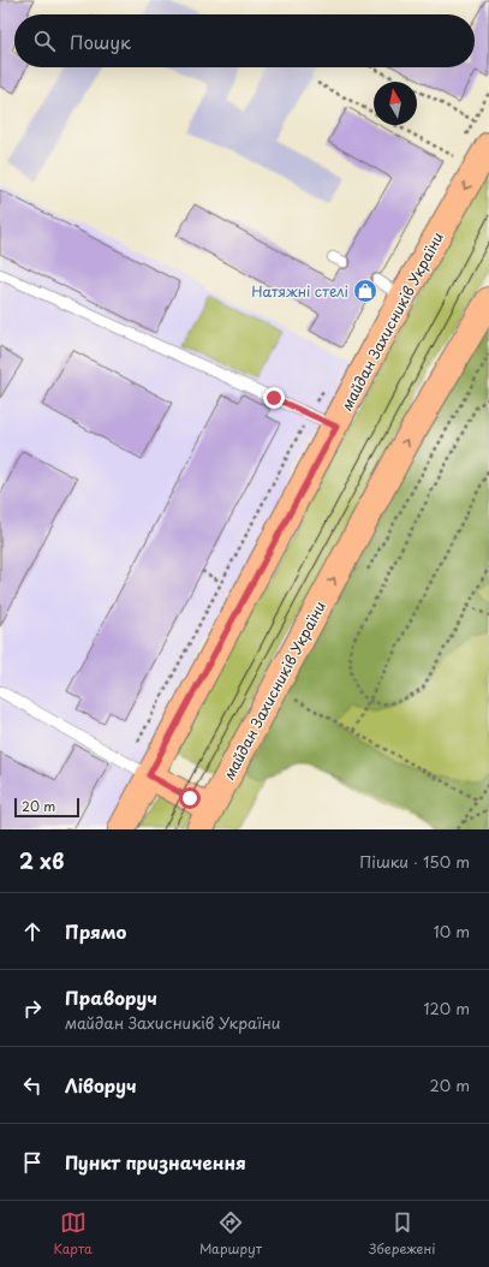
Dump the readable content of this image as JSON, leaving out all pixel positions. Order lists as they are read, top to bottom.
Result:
{
  "streets": {
    "main road": ["майдан Захисників України"]
  },
  "places": {
    "shop": ["Натяжні стелі"]
  },
  "scale_bar": "20 m",
  "north": "top",
  "page": {
    "search": "Пошук",
    "scale": "20 m",
    "heading": ["2 хв", "Пішки · 150 m"],
    "list": [
      ["Прямо", "10 m"],
      ["Праворуч", "майдан Захисників України", "120 m"],
      ["Ліворуч", "20 m"],
      "Пункт призначення"
    ],
    "nav": ["Карта", "Маршрут", "Збережені"]
  }
}
